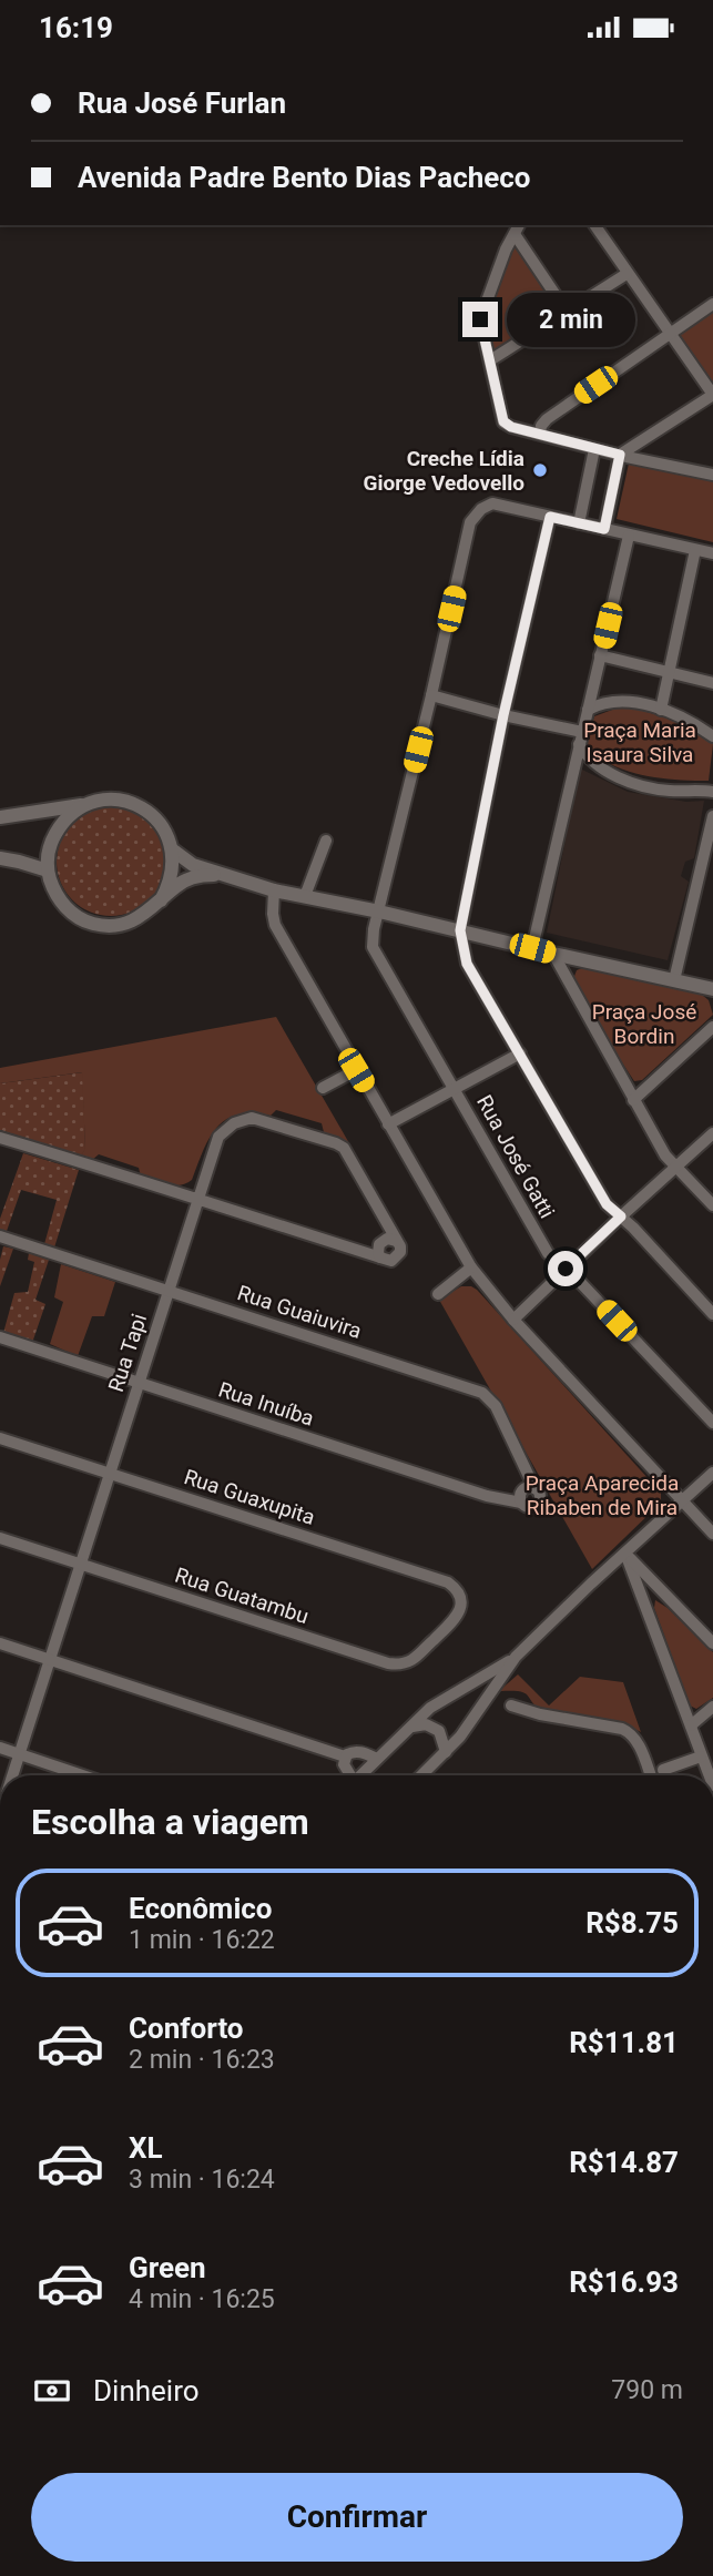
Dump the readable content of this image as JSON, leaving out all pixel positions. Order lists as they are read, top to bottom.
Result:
{
  "streets": {
    "street": [
      "Rua José Gatti",
      "Rua Guaiuvira",
      "Rua Tapi",
      "Rua Inuíba",
      "Rua Guaxupita",
      "Rua Guatambu"
    ]
  },
  "crossings": [
    ["Rua Guaiuvira", "Rua Tapi"],
    ["Rua Guaiuvira", "Rua Inuíba"],
    ["Rua Tapi", "Rua Inuíba"],
    ["Rua Tapi", "Rua Guaxupita"],
    ["Rua Tapi", "Rua Guatambu"],
    ["Rua Guaxupita", "Rua Guatambu"]
  ],
  "parks": ["Praça Maria Isaura Silva", "Praça José Bordin", "Praça Aparecida Ribaben de Mira"],
  "places": ["Creche Lídia Giorge Vedovello"],
  "page": {
    "status": "16:19",
    "banner": ["Rua José Furlan", "Avenida Padre Bento Dias Pacheco"],
    "bubble": "2 min",
    "heading": "Escolha a viagem",
    "list": [
      {
        "name": "Econômico",
        "note": "1 min · 16:22",
        "value": "R$8.75"
      },
      {
        "name": "Conforto",
        "note": "2 min · 16:23",
        "value": "R$11.81"
      },
      {
        "name": "XL",
        "note": "3 min · 16:24",
        "value": "R$14.87"
      },
      {
        "name": "Green",
        "note": "4 min · 16:25",
        "value": "R$16.93"
      }
    ],
    "pay": ["Dinheiro", "790 m"],
    "buttons": "Confirmar"
  }
}
